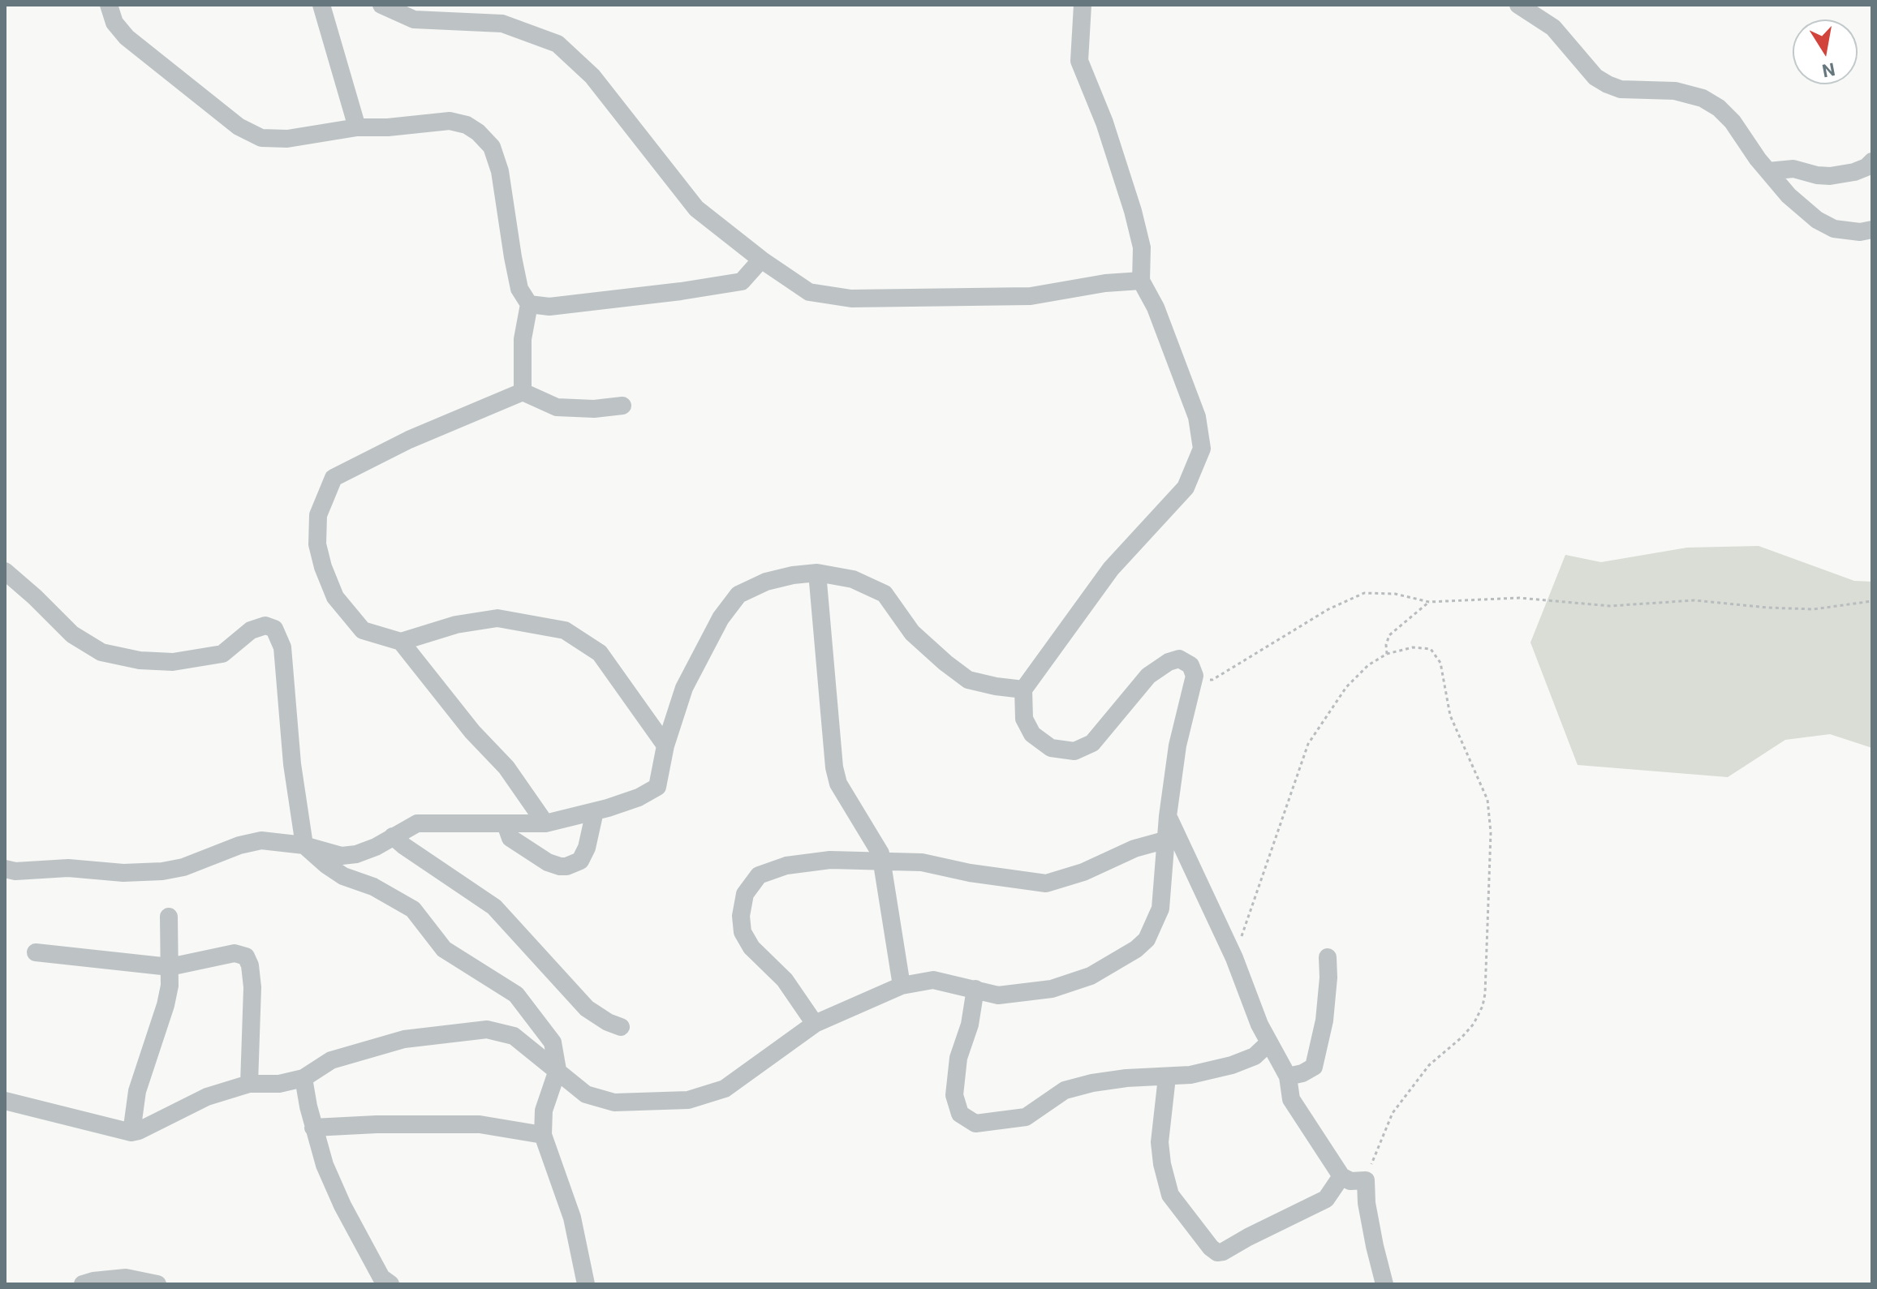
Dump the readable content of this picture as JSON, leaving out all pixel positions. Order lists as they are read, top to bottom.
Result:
{
  "north": "bottom"
}
